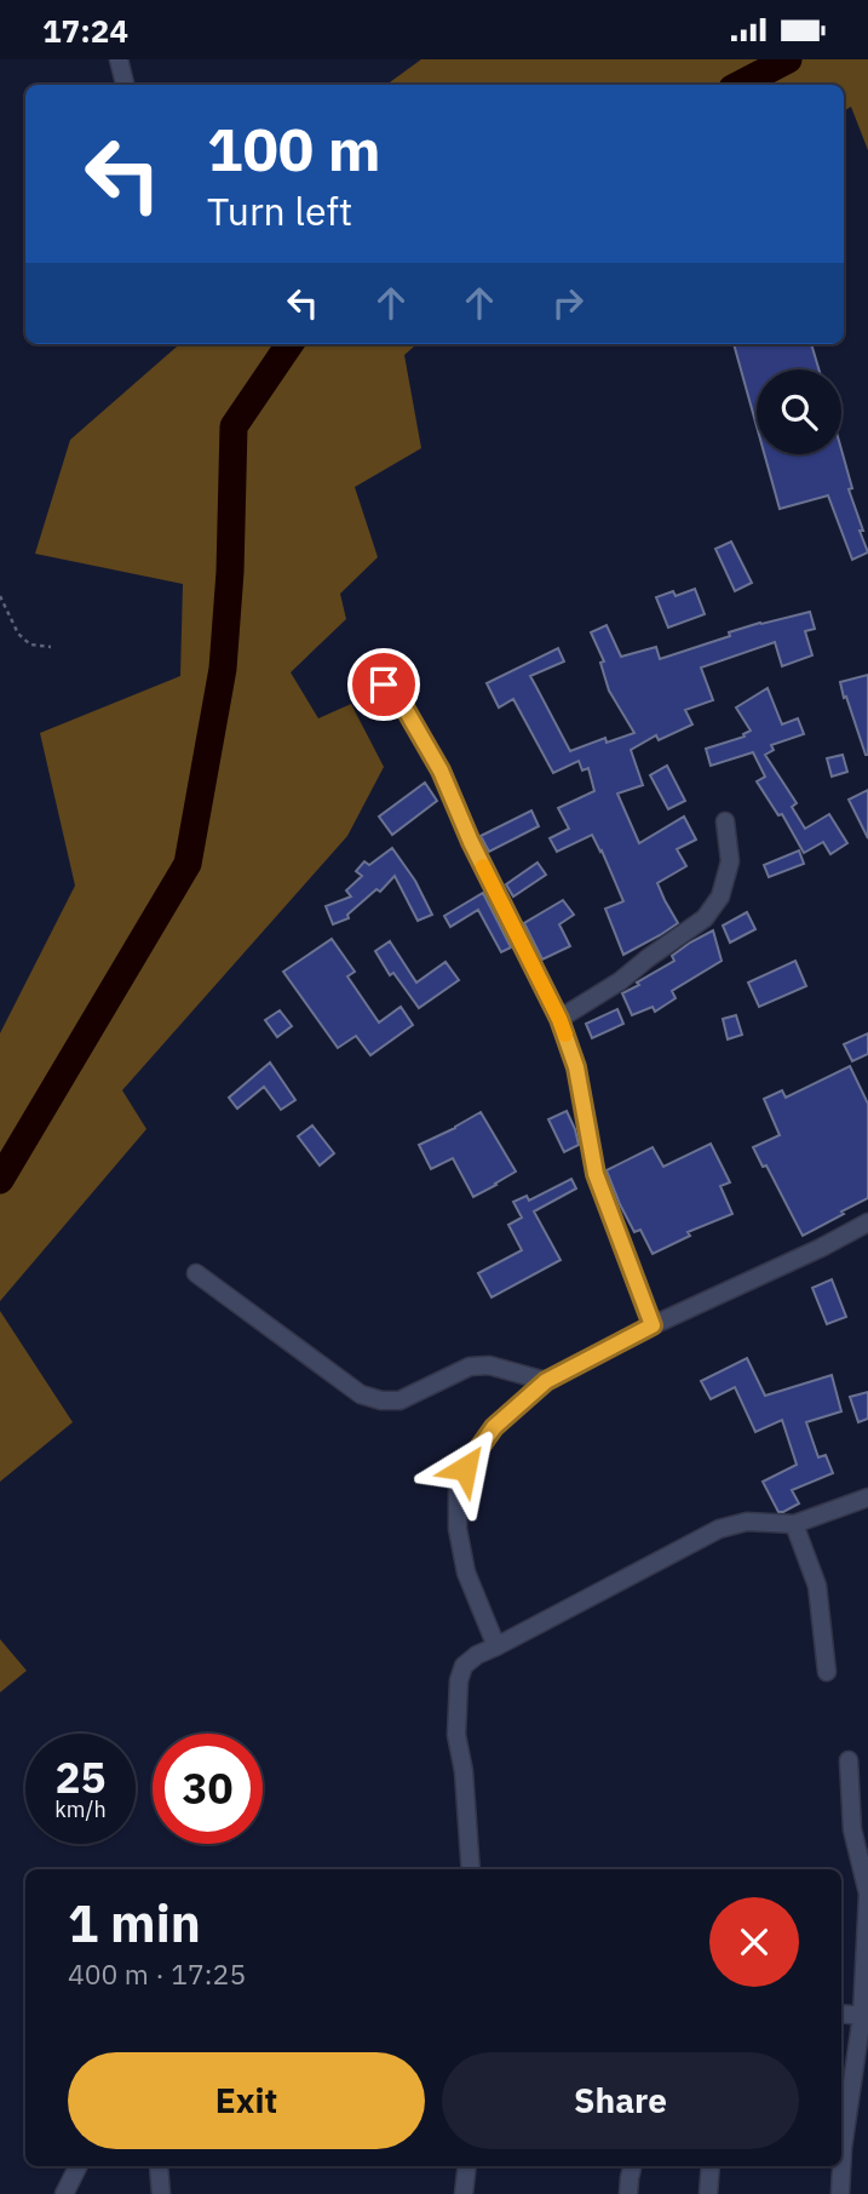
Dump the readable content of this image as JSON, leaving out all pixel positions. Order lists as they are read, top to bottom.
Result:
{
  "page": {
    "status": "17:24",
    "turn": ["100 m", "Turn left"],
    "speed": "25 km/h",
    "limit": "30",
    "heading": ["1 min", "400 m · 17:25"],
    "buttons": ["Exit", "Share"]
  }
}
